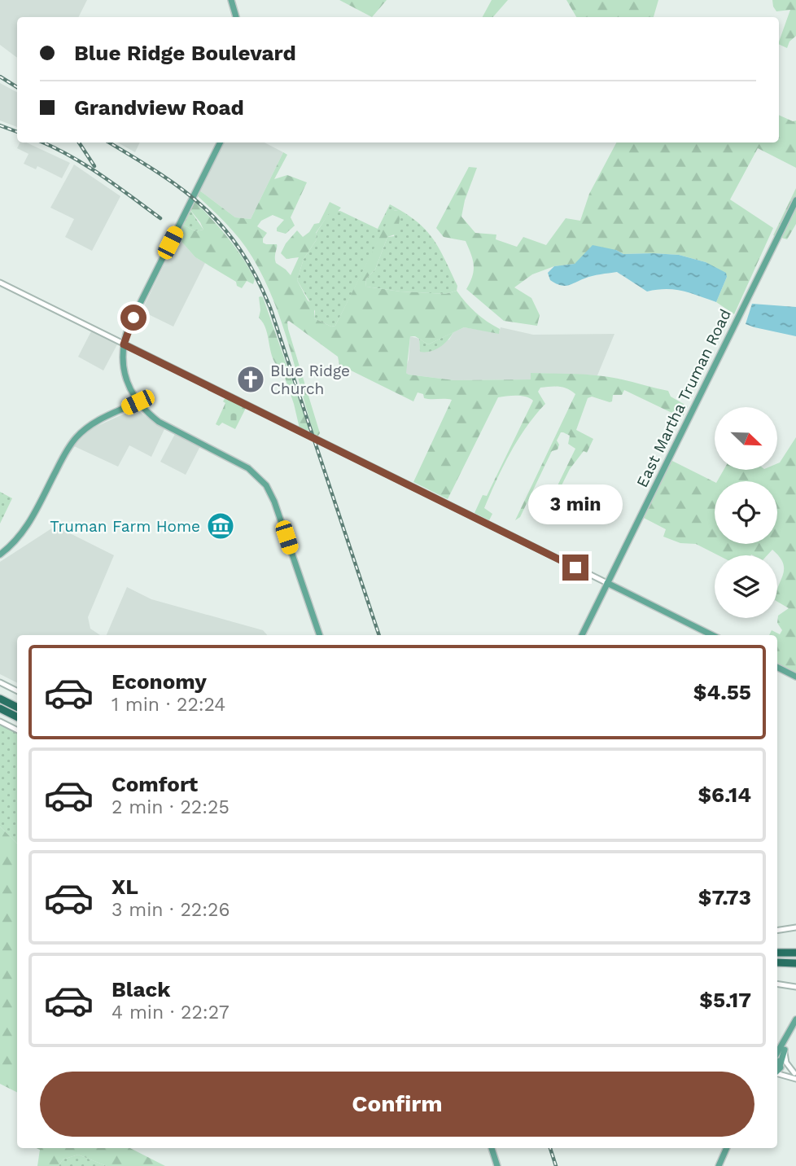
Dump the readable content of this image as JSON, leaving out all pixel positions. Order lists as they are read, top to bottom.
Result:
{
  "streets": {
    "main road": ["East Martha Truman Road"]
  },
  "places": {
    "church": ["Blue Ridge Church"],
    "museum": ["Truman Farm Home"]
  },
  "north": "bottom right",
  "page": {
    "banner": ["Blue Ridge Boulevard", "Grandview Road"],
    "bubble": "3 min",
    "list": [
      {
        "name": "Economy",
        "note": "1 min · 22:24",
        "value": "$4.55"
      },
      {
        "name": "Comfort",
        "note": "2 min · 22:25",
        "value": "$6.14"
      },
      {
        "name": "XL",
        "note": "3 min · 22:26",
        "value": "$7.73"
      },
      {
        "name": "Black",
        "note": "4 min · 22:27",
        "value": "$5.17"
      }
    ],
    "buttons": "Confirm"
  }
}
